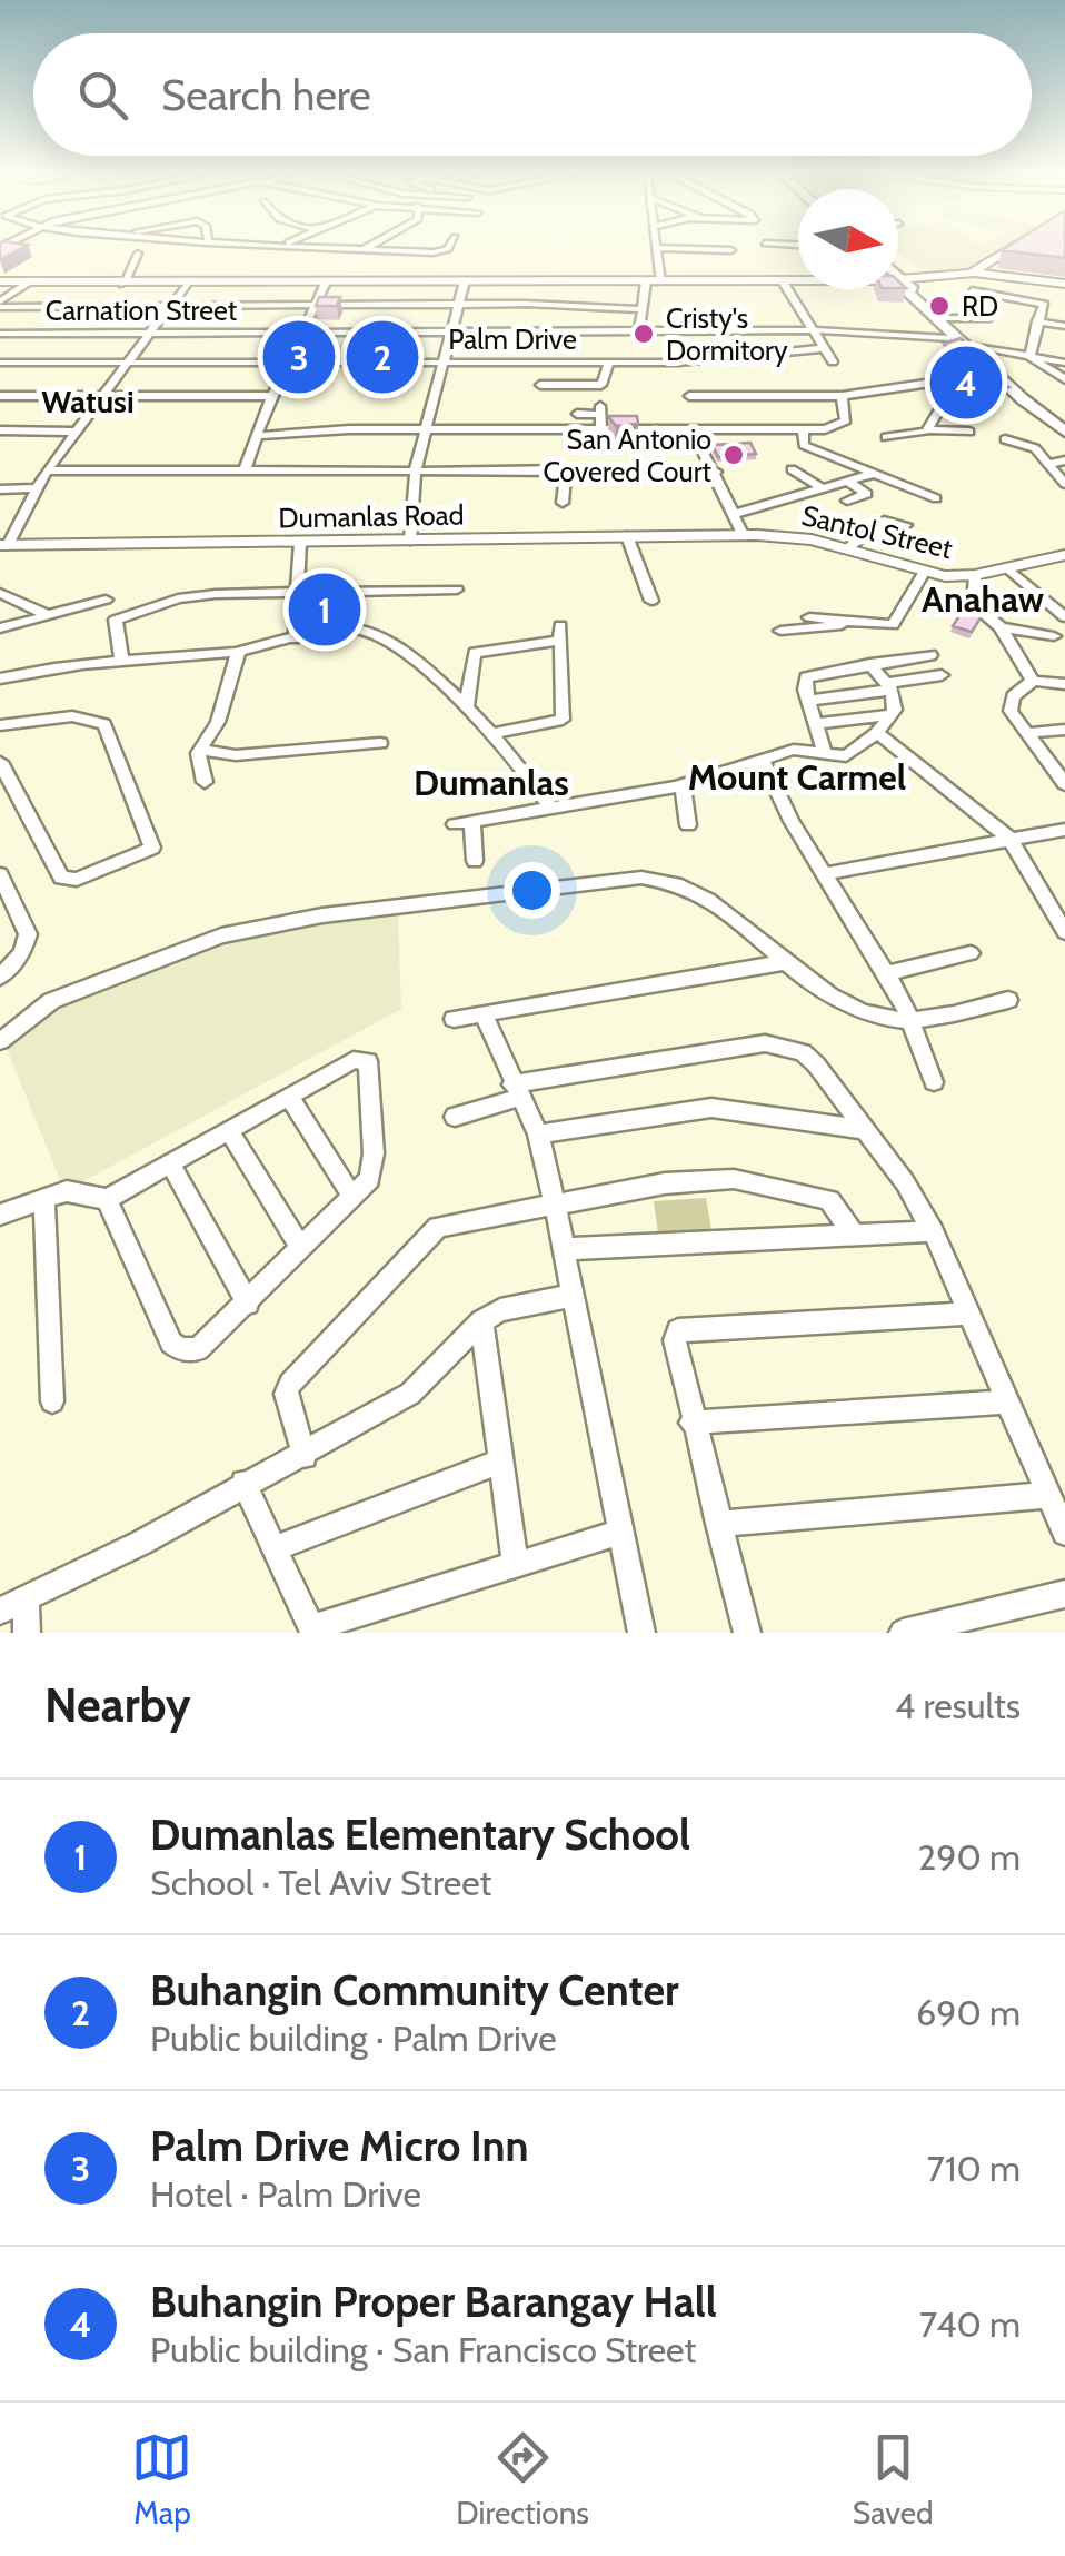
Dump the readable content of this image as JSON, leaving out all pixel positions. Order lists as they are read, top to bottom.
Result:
{
  "streets": {
    "main road": ["Dumanlas Road", "Santol Street"],
    "street": ["Carnation Street", "Palm Drive"]
  },
  "crossings": [
    ["Dumanlas Road", "Santol Street"]
  ],
  "districts": [
    "Watusi",
    "Anahaw",
    "Mount Carmel",
    "Dumanlas"
  ],
  "places": ["RD", "Cristy's Dormitory", "San Antonio Covered Court"],
  "north": "right",
  "page": {
    "search": "Search here",
    "pins": [
      "2",
      "3",
      "4",
      "1"
    ],
    "heading": ["Nearby", "4 results"],
    "list": [
      {
        "mark": "1",
        "name": "Dumanlas Elementary School",
        "note": "School · Tel Aviv Street",
        "value": "290 m"
      },
      {
        "mark": "2",
        "name": "Buhangin Community Center",
        "note": "Public building · Palm Drive",
        "value": "690 m"
      },
      {
        "mark": "3",
        "name": "Palm Drive Micro Inn",
        "note": "Hotel · Palm Drive",
        "value": "710 m"
      },
      {
        "mark": "4",
        "name": "Buhangin Proper Barangay Hall",
        "note": "Public building · San Francisco Street",
        "value": "740 m"
      }
    ],
    "nav": ["Map", "Directions", "Saved"]
  }
}
